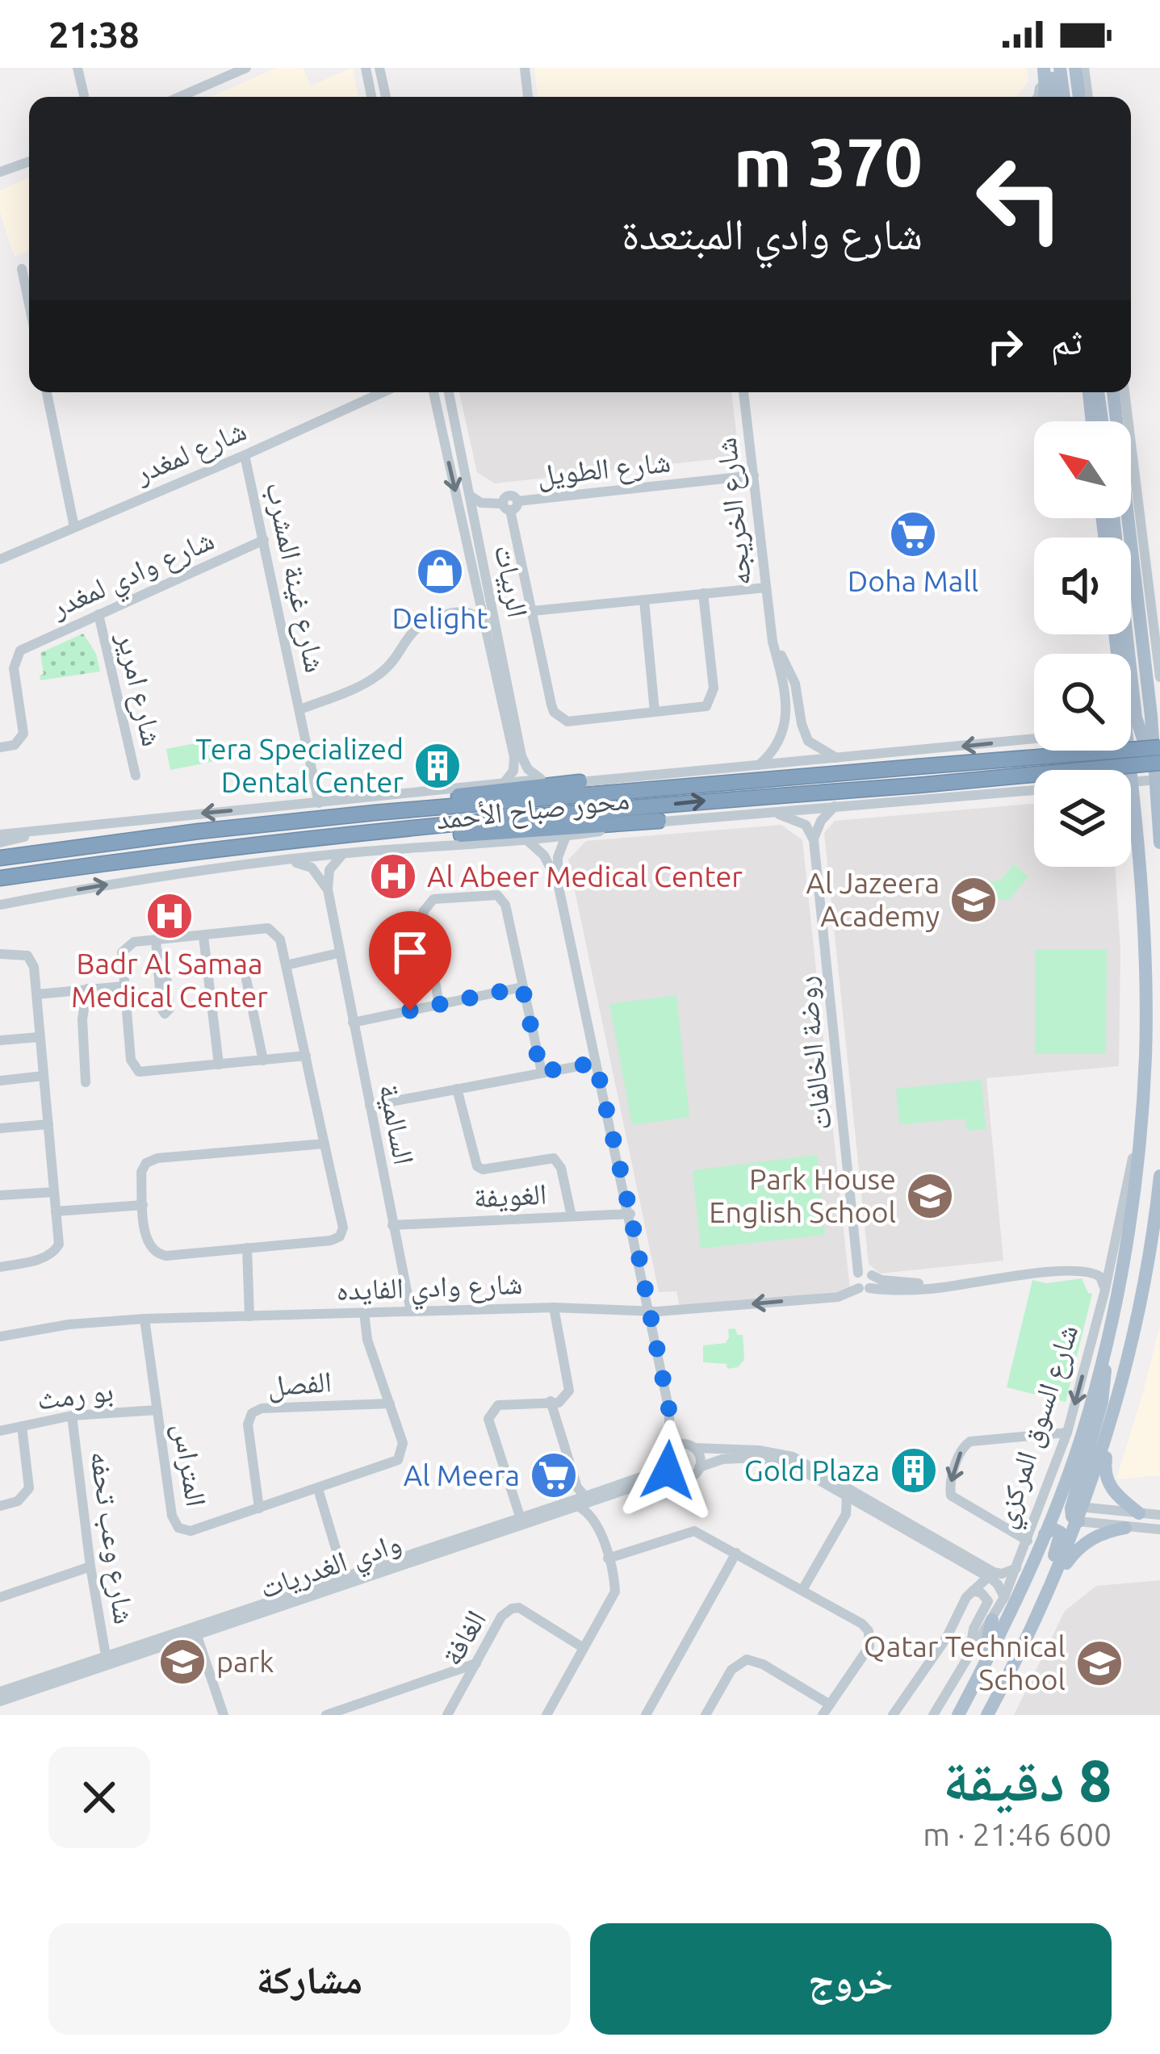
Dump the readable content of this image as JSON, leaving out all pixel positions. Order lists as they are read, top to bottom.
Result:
{
  "streets": {
    "highway": ["محور صباح الأحمد"],
    "main road": ["شارع السوق المركزي"],
    "street": [
      "شارع لمغدر",
      "شارع الطويل",
      "شارع الخريجه",
      "شارع وادي لمغدر",
      "شارع غينة المشرب",
      "الربيات",
      "شارع امرير",
      "روضة الخالفات",
      "السالمية",
      "الغويفة",
      "شارع وادي الفايده",
      "الفصل",
      "بو رمث",
      "المتراس",
      "شارع وعب تحفه",
      "وادي الغدريات",
      "الغافة"
    ]
  },
  "crossings": [
    ["شارع لمغدر", "شارع غينة المشرب"],
    ["شارع الطويل", "شارع الخريجه"],
    ["شارع الطويل", "الربيات"],
    ["شارع وادي لمغدر", "شارع غينة المشرب"],
    ["شارع وادي لمغدر", "شارع امرير"],
    ["شارع غينة المشرب", "محور صباح الأحمد"],
    ["الربيات", "محور صباح الأحمد"],
    ["محور صباح الأحمد", "شارع السوق المركزي"],
    ["السالمية", "الغويفة"],
    ["السالمية", "شارع وادي الفايده"],
    ["شارع وادي الفايده", "شارع السوق المركزي"],
    ["شارع وادي الفايده", "المتراس"],
    ["الفصل", "المتراس"],
    ["بو رمث", "المتراس"],
    ["بو رمث", "شارع وعب تحفه"],
    ["شارع وعب تحفه", "وادي الغدريات"]
  ],
  "places": {
    "supermarket": ["Doha Mall", "Al Meera"],
    "shop": ["Delight"],
    "building": ["Tera Specialized Dental Center", "Gold Plaza"],
    "hospital": ["Al Abeer Medical Center", "Badr Al Samaa Medical Center"],
    "school or university": [
      "Al Jazeera Academy",
      "Park House English School",
      "park",
      "Qatar Technical School"
    ]
  },
  "north": "top left",
  "page": {
    "status": "21:38",
    "turn": ["370 m", "شارع وادي المبتعدة"],
    "then": "ثم",
    "heading": ["8 دقيقة", "600 m · 21:46"],
    "buttons": ["خروج", "مشاركة"]
  }
}
